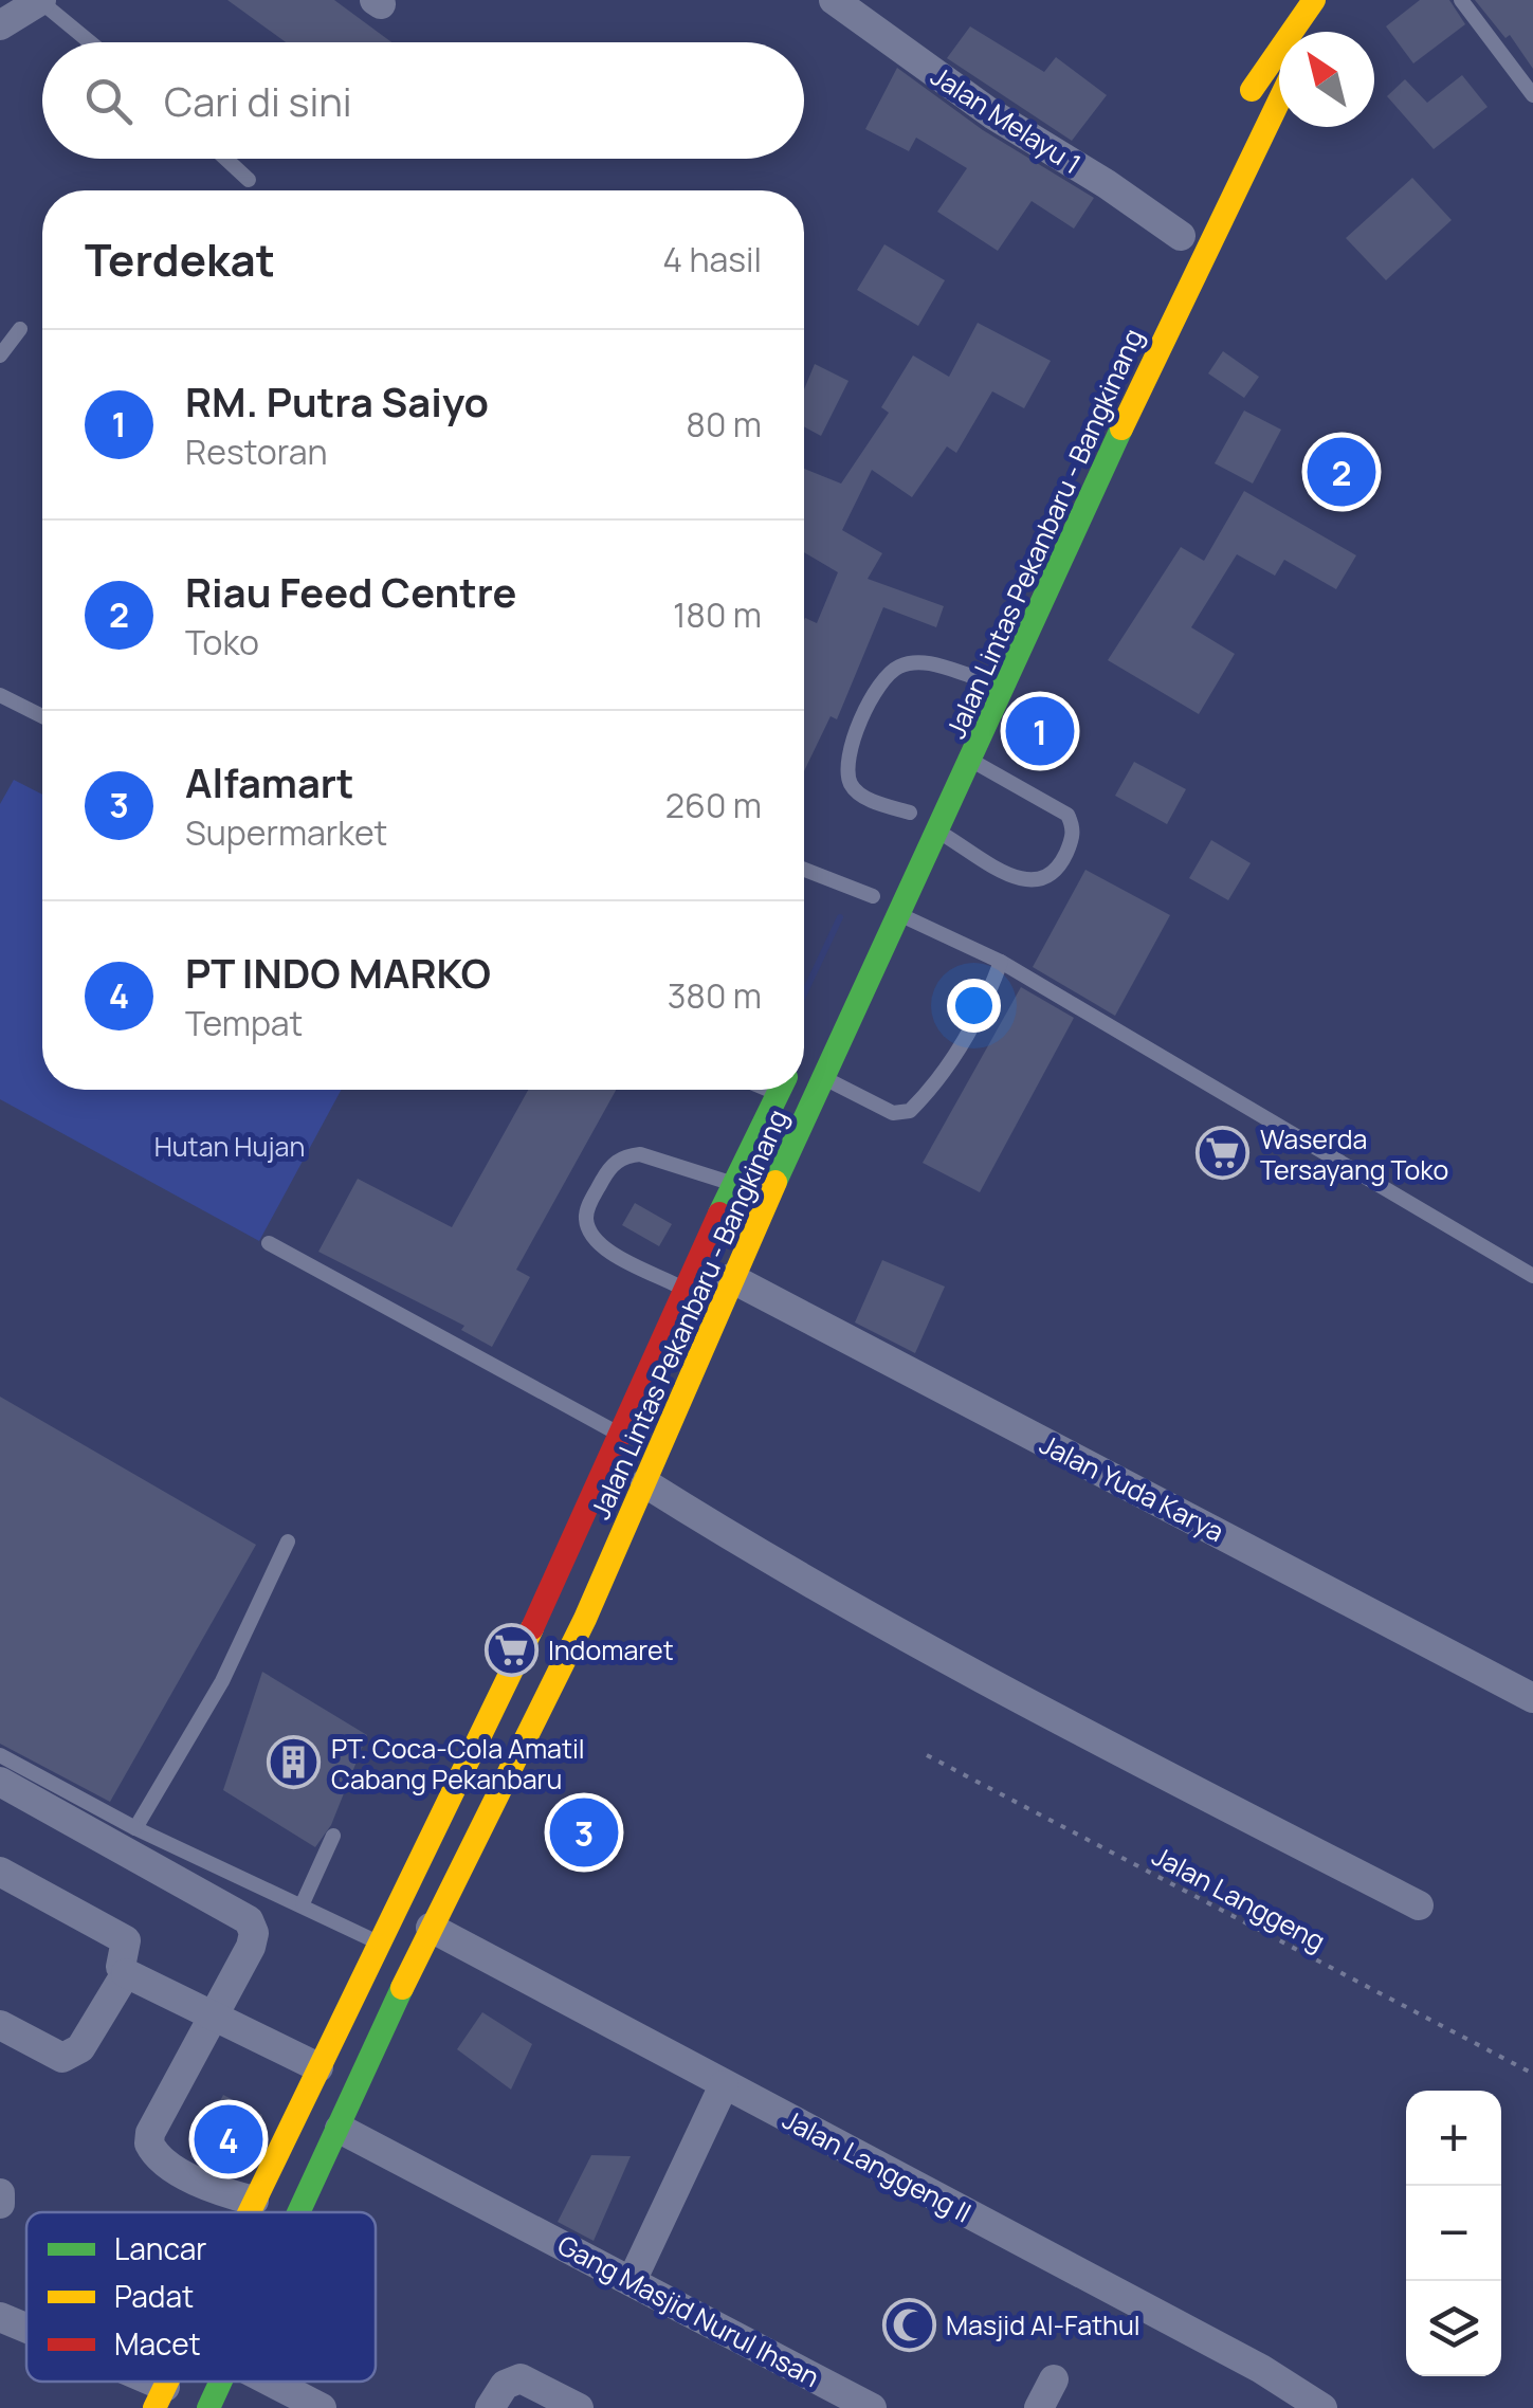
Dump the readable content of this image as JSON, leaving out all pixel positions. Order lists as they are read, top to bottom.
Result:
{
  "streets": {
    "highway": ["Jalan Lintas Pekanbaru - Bangkinang"],
    "street": [
      "Jalan Melayu 1",
      "Jalan Yuda Karya",
      "Jalan Langgeng II",
      "Gang Masjid Nurul Ihsan"
    ],
    "path": ["Jalan Langgeng"]
  },
  "crossings": [
    ["Jalan Lintas Pekanbaru - Bangkinang", "Jalan Yuda Karya"],
    ["Jalan Lintas Pekanbaru - Bangkinang", "Jalan Langgeng II"],
    ["Jalan Lintas Pekanbaru - Bangkinang", "Gang Masjid Nurul Ihsan"]
  ],
  "parks": ["Hutan Hujan"],
  "places": {
    "supermarket": ["Waserda Tersayang Toko", "Indomaret"],
    "building": ["PT. Coca-Cola Amatil Cabang Pekanbaru"],
    "mosque": ["Masjid Al-Fathul"]
  },
  "legend": ["Lancar", "Padat", "Macet"],
  "north": "top left",
  "page": {
    "search": "Cari di sini",
    "heading": ["Terdekat", "4 hasil"],
    "list": [
      {
        "mark": "1",
        "name": "RM. Putra Saiyo",
        "note": "Restoran",
        "value": "80 m"
      },
      {
        "mark": "2",
        "name": "Riau Feed Centre",
        "note": "Toko",
        "value": "180 m"
      },
      {
        "mark": "3",
        "name": "Alfamart",
        "note": "Supermarket",
        "value": "260 m"
      },
      {
        "mark": "4",
        "name": "PT INDO MARKO",
        "note": "Tempat",
        "value": "380 m"
      }
    ],
    "pins": [
      "2",
      "1",
      "3",
      "4"
    ],
    "map_buttons": ["+", "−"]
  }
}
